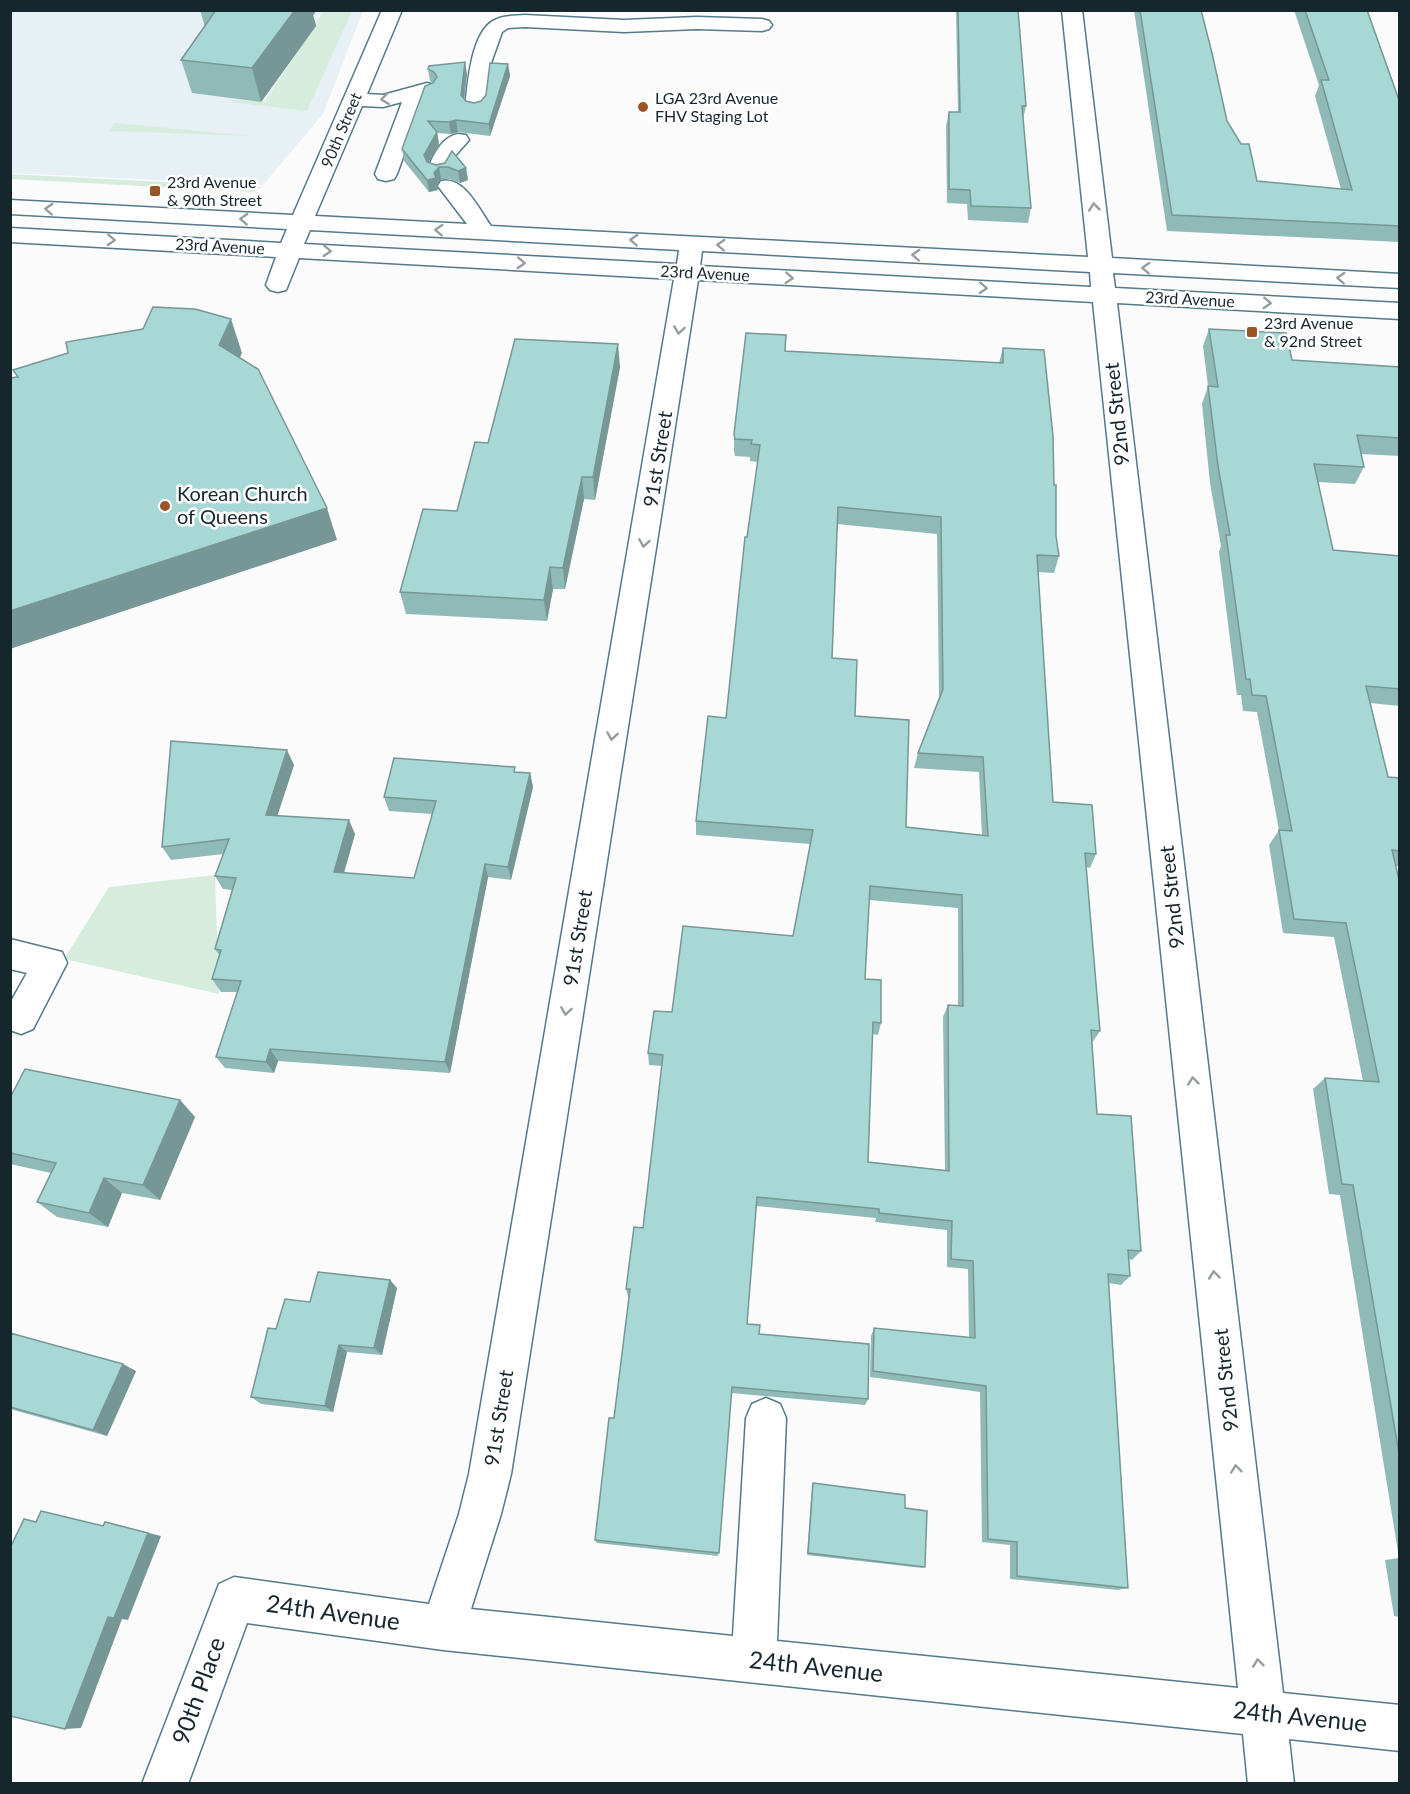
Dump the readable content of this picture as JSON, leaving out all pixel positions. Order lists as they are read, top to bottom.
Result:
{
  "streets": {
    "street": [
      "90th Street",
      "23rd Avenue",
      "92nd Street",
      "91st Street",
      "24th Avenue",
      "90th Place"
    ]
  },
  "crossings": [
    ["90th Street", "23rd Avenue"],
    ["23rd Avenue", "92nd Street"],
    ["23rd Avenue", "91st Street"],
    ["92nd Street", "24th Avenue"],
    ["91st Street", "24th Avenue"],
    ["24th Avenue", "90th Place"]
  ],
  "one_way": ["92nd Street", "91st Street"],
  "places": {
    "other": ["LGA 23rd Avenue FHV Staging Lot", "Korean Church of Queens"],
    "transit": ["23rd Avenue & 90th Street", "23rd Avenue & 92nd Street"]
  }
}
